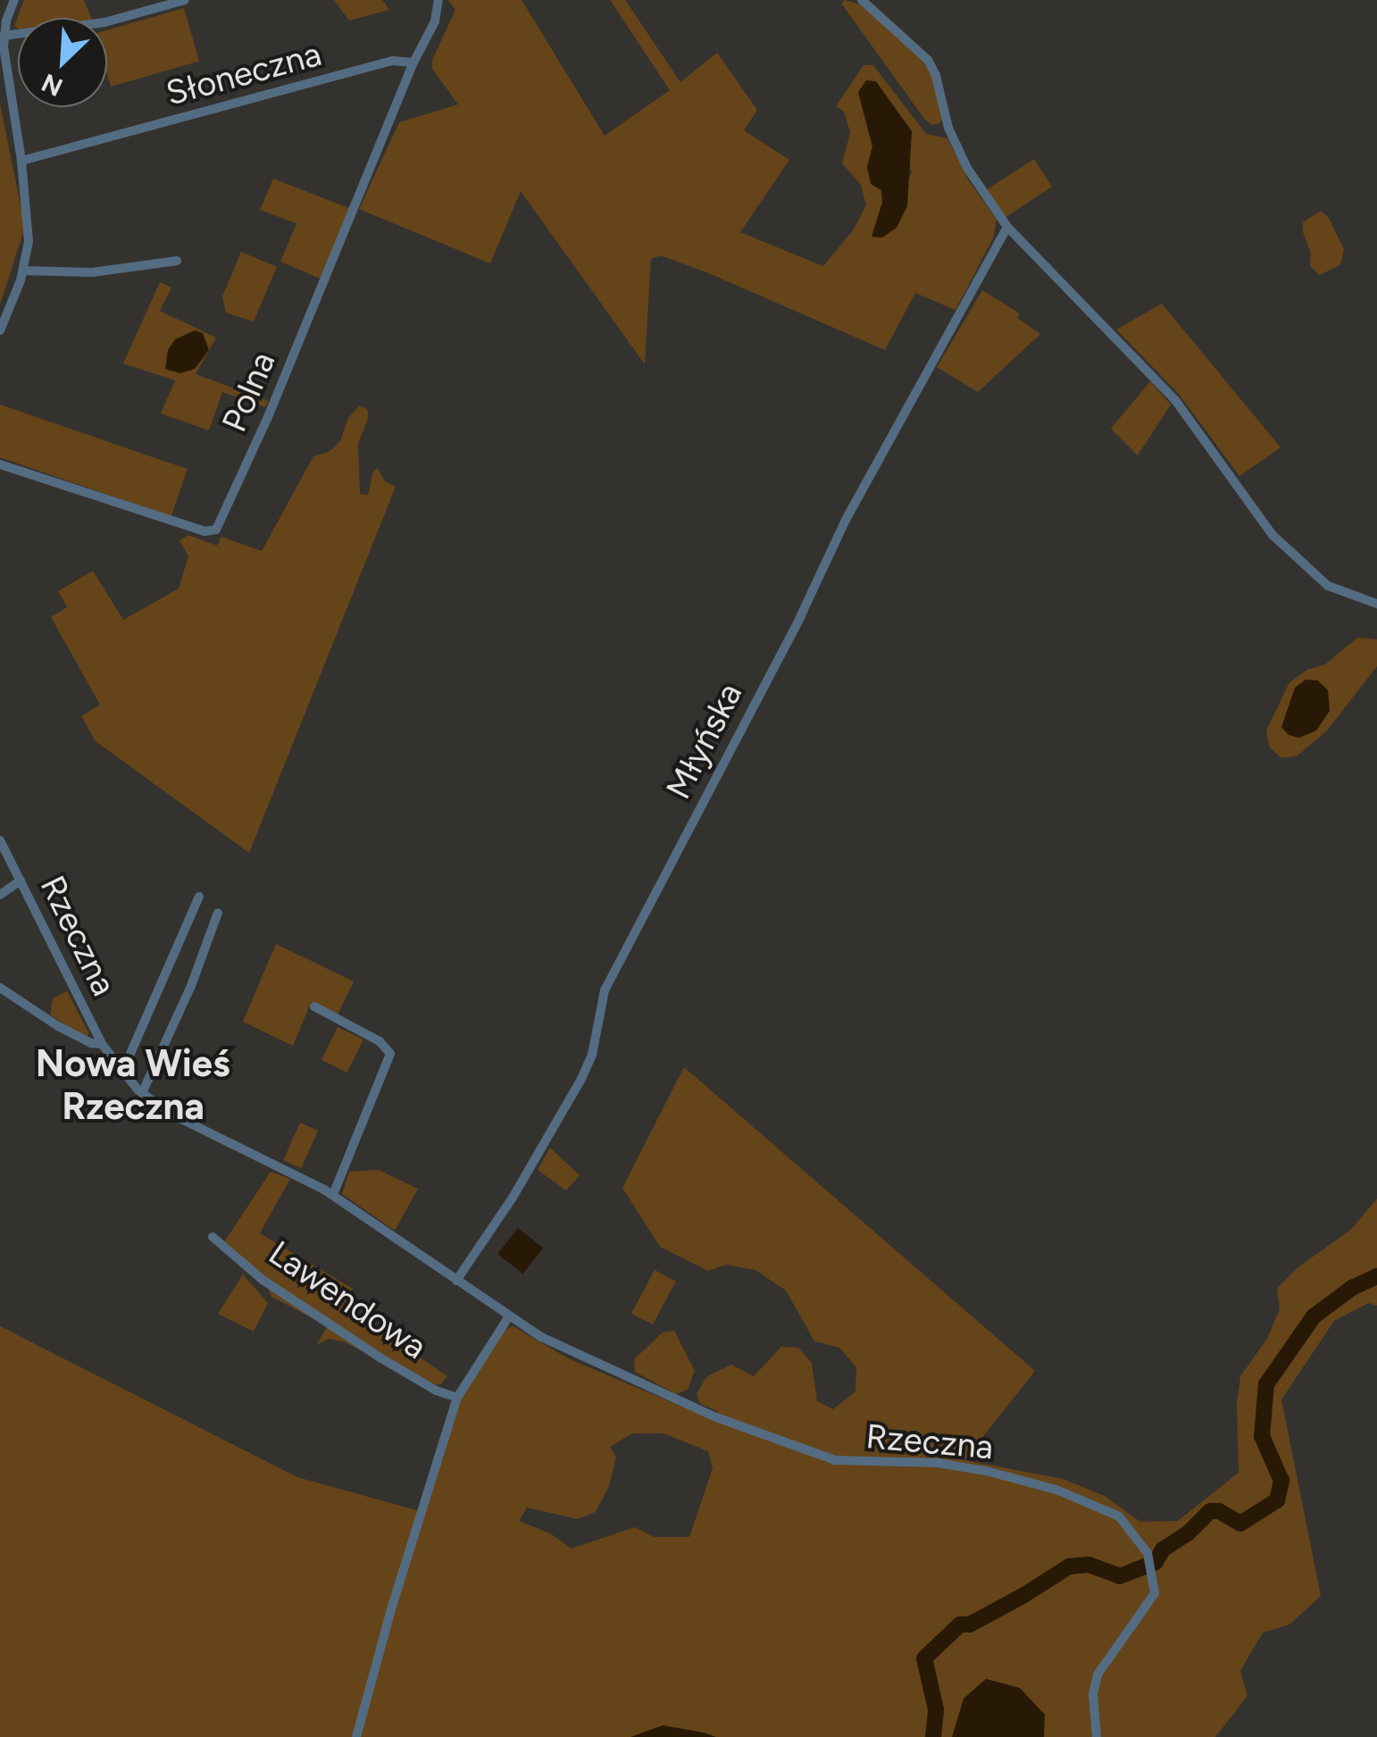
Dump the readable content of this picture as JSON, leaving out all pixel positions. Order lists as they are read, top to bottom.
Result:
{
  "streets": {
    "street": [
      "Słoneczna",
      "Polna",
      "Młyńska",
      "Rzeczna",
      "Lawendowa"
    ]
  },
  "crossings": [
    ["Słoneczna", "Polna"],
    ["Młyńska", "Rzeczna"]
  ],
  "districts": ["Nowa Wieś Rzeczna"],
  "north": "bottom left"
}
